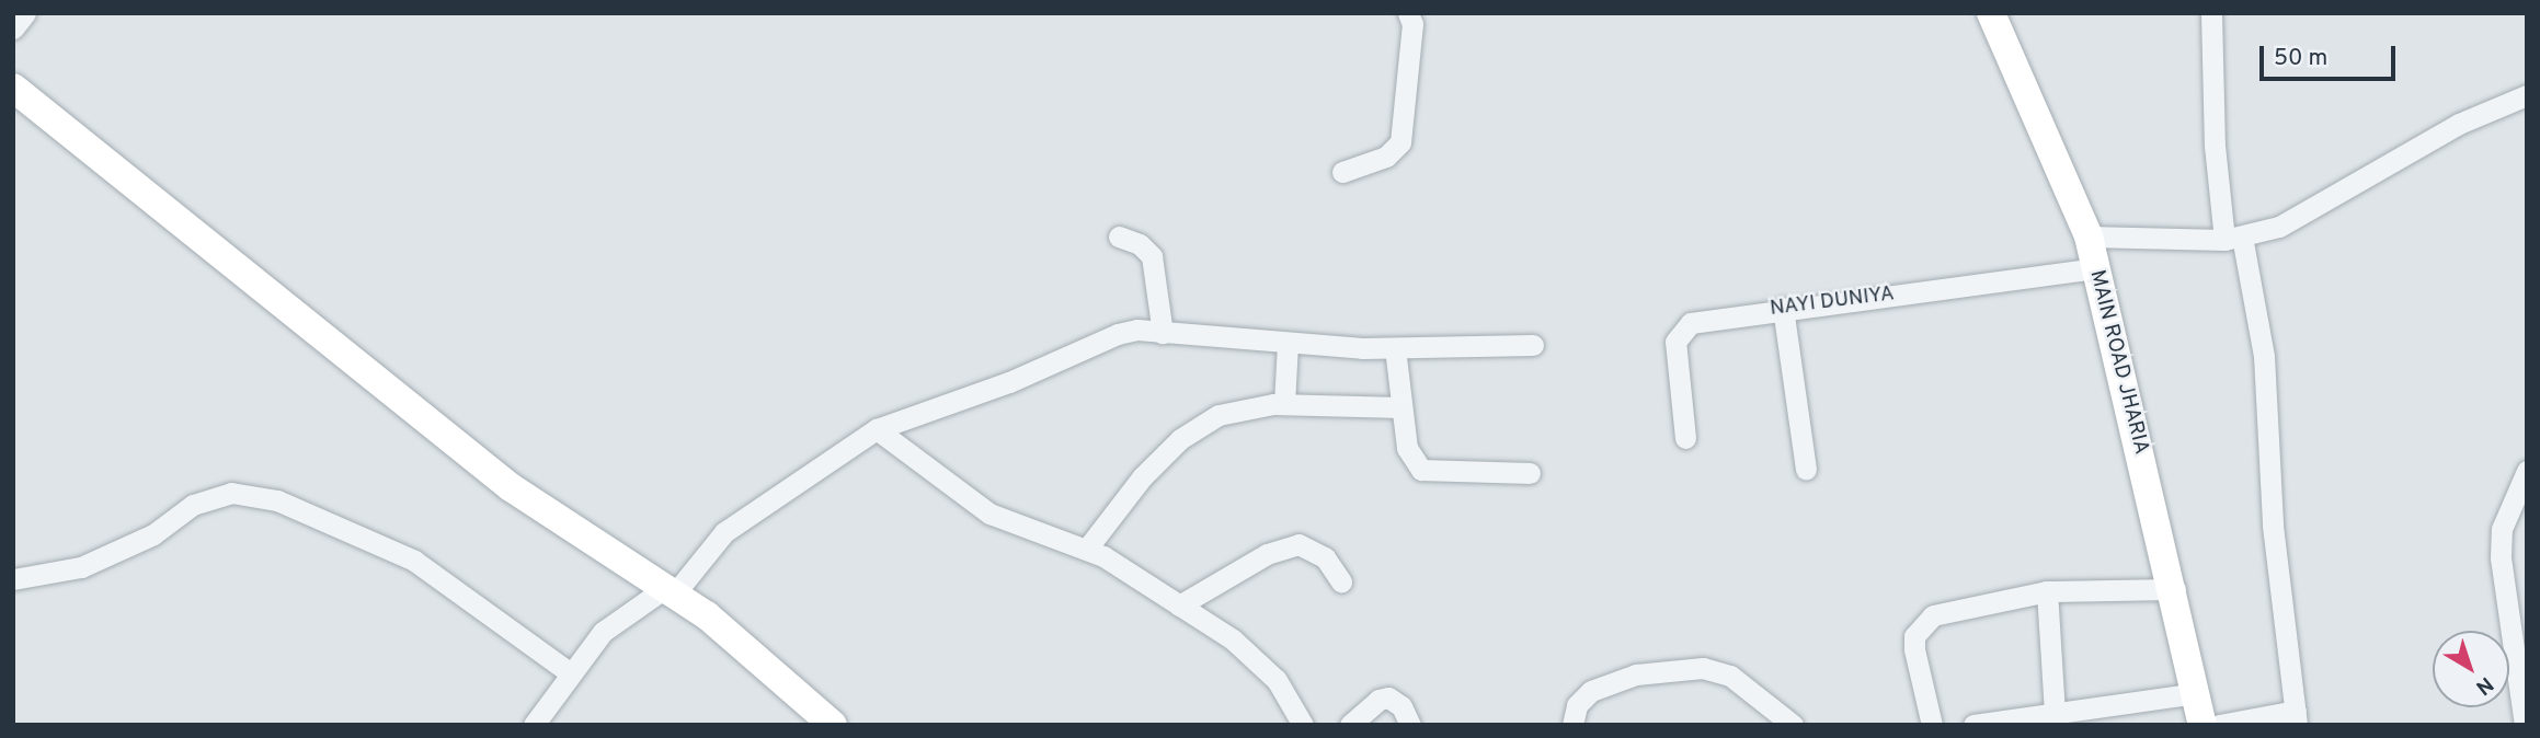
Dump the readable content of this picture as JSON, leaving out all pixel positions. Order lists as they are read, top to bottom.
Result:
{
  "streets": {
    "street": ["NAYI DUNIYA", "MAIN ROAD JHARIA"]
  },
  "crossings": [
    ["NAYI DUNIYA", "MAIN ROAD JHARIA"]
  ],
  "scale_bar": "50 m",
  "north": "bottom right"
}
